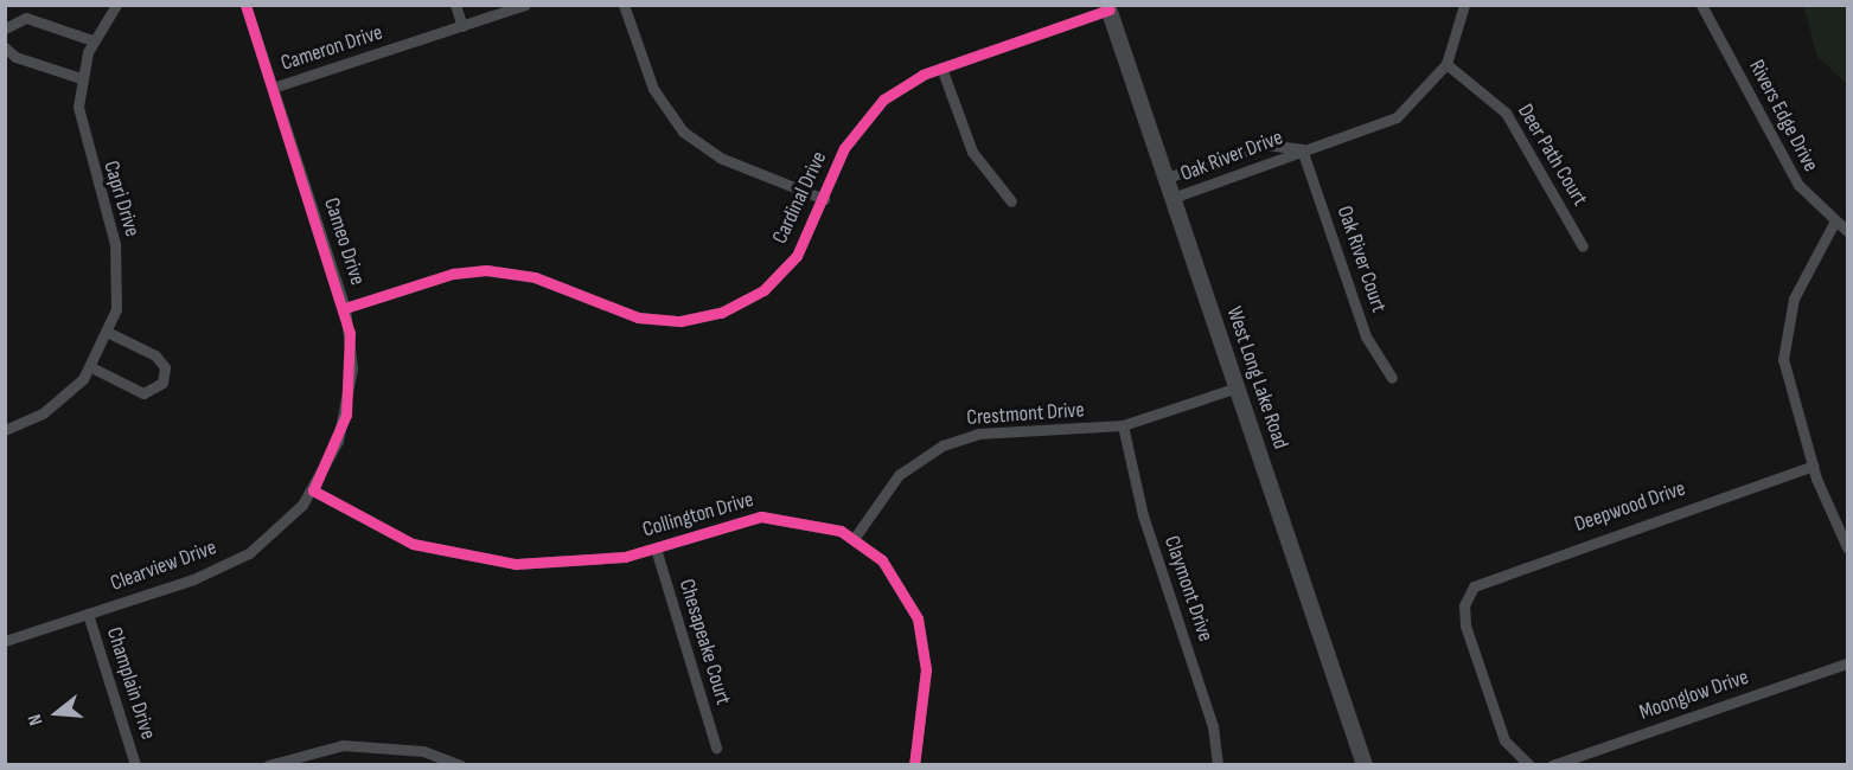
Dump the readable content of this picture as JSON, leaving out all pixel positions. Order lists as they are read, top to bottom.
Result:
{
  "streets": {
    "main road": ["West Long Lake Road"],
    "street": [
      "Cameron Drive",
      "Rivers Edge Drive",
      "Deer Path Court",
      "Oak River Drive",
      "Cardinal Drive",
      "Capri Drive",
      "Cameo Drive",
      "Oak River Court",
      "Crestmont Drive",
      "Deepwood Drive",
      "Collington Drive",
      "Clearview Drive",
      "Claymont Drive",
      "Chesapeake Court",
      "Champlain Drive",
      "Moonglow Drive"
    ]
  },
  "crossings": [
    ["Cameron Drive", "Cameo Drive"],
    ["Deer Path Court", "Oak River Drive"],
    ["Oak River Drive", "Oak River Court"],
    ["Oak River Drive", "West Long Lake Road"],
    ["Cardinal Drive", "Cameo Drive"],
    ["Cardinal Drive", "West Long Lake Road"],
    ["Cameo Drive", "Collington Drive"],
    ["Cameo Drive", "Clearview Drive"],
    ["West Long Lake Road", "Crestmont Drive"],
    ["Crestmont Drive", "Collington Drive"],
    ["Crestmont Drive", "Claymont Drive"],
    ["Collington Drive", "Clearview Drive"],
    ["Collington Drive", "Chesapeake Court"],
    ["Clearview Drive", "Champlain Drive"]
  ],
  "north": "left"
}
